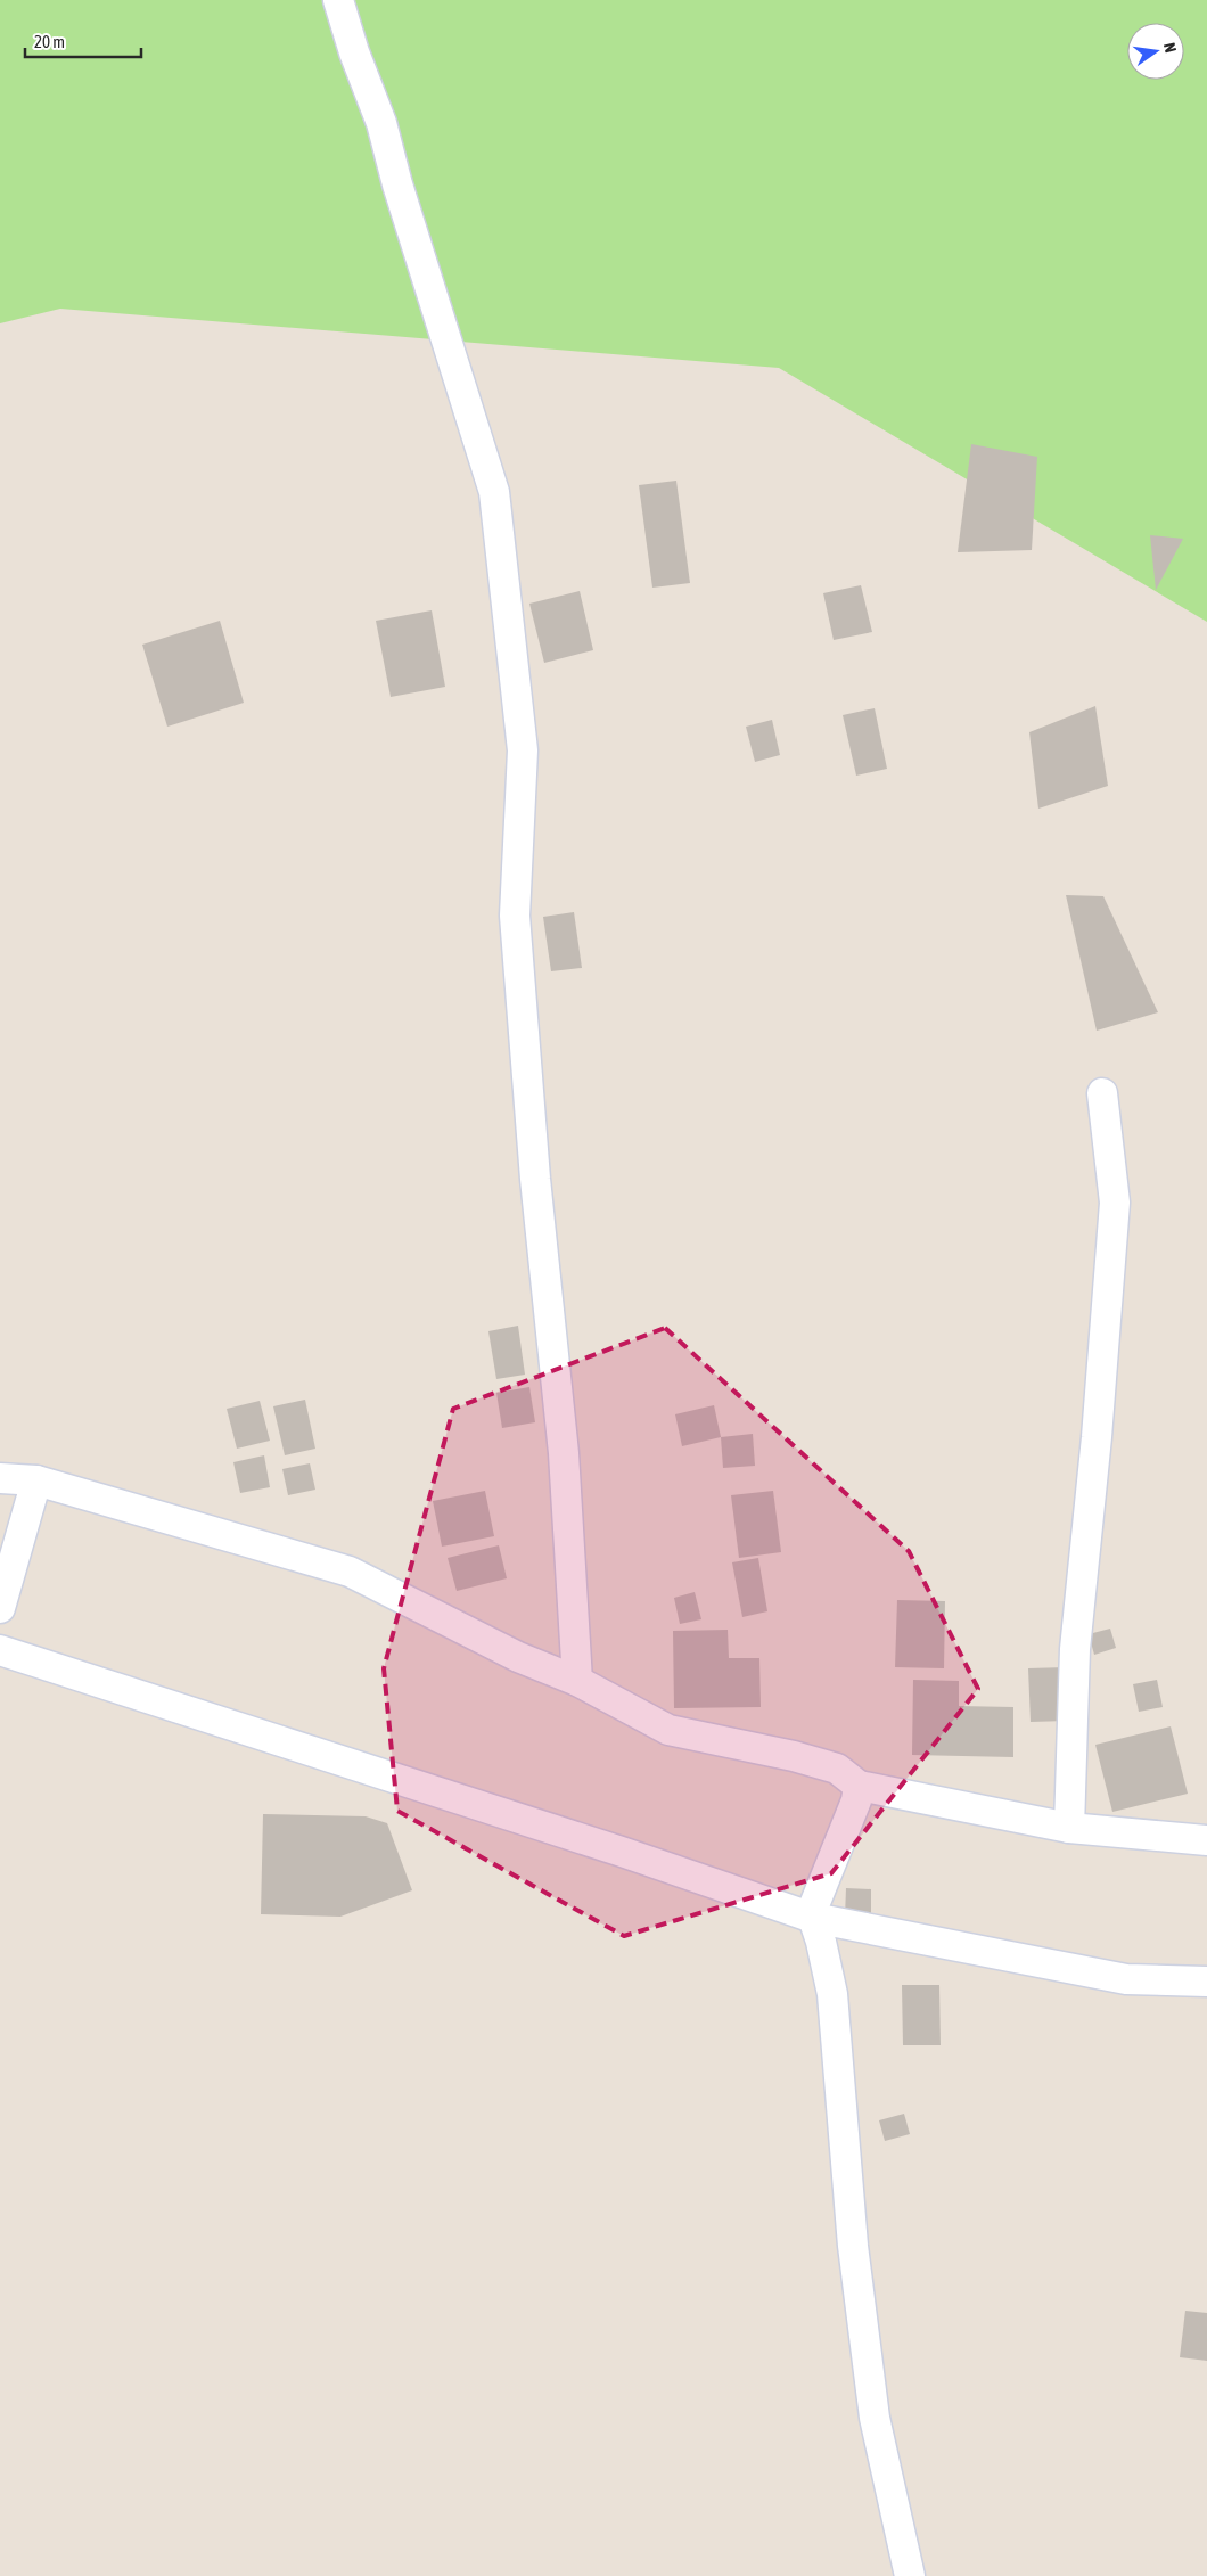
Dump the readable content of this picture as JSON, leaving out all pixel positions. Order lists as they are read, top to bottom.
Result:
{
  "scale_bar": "20 m",
  "north": "right"
}
